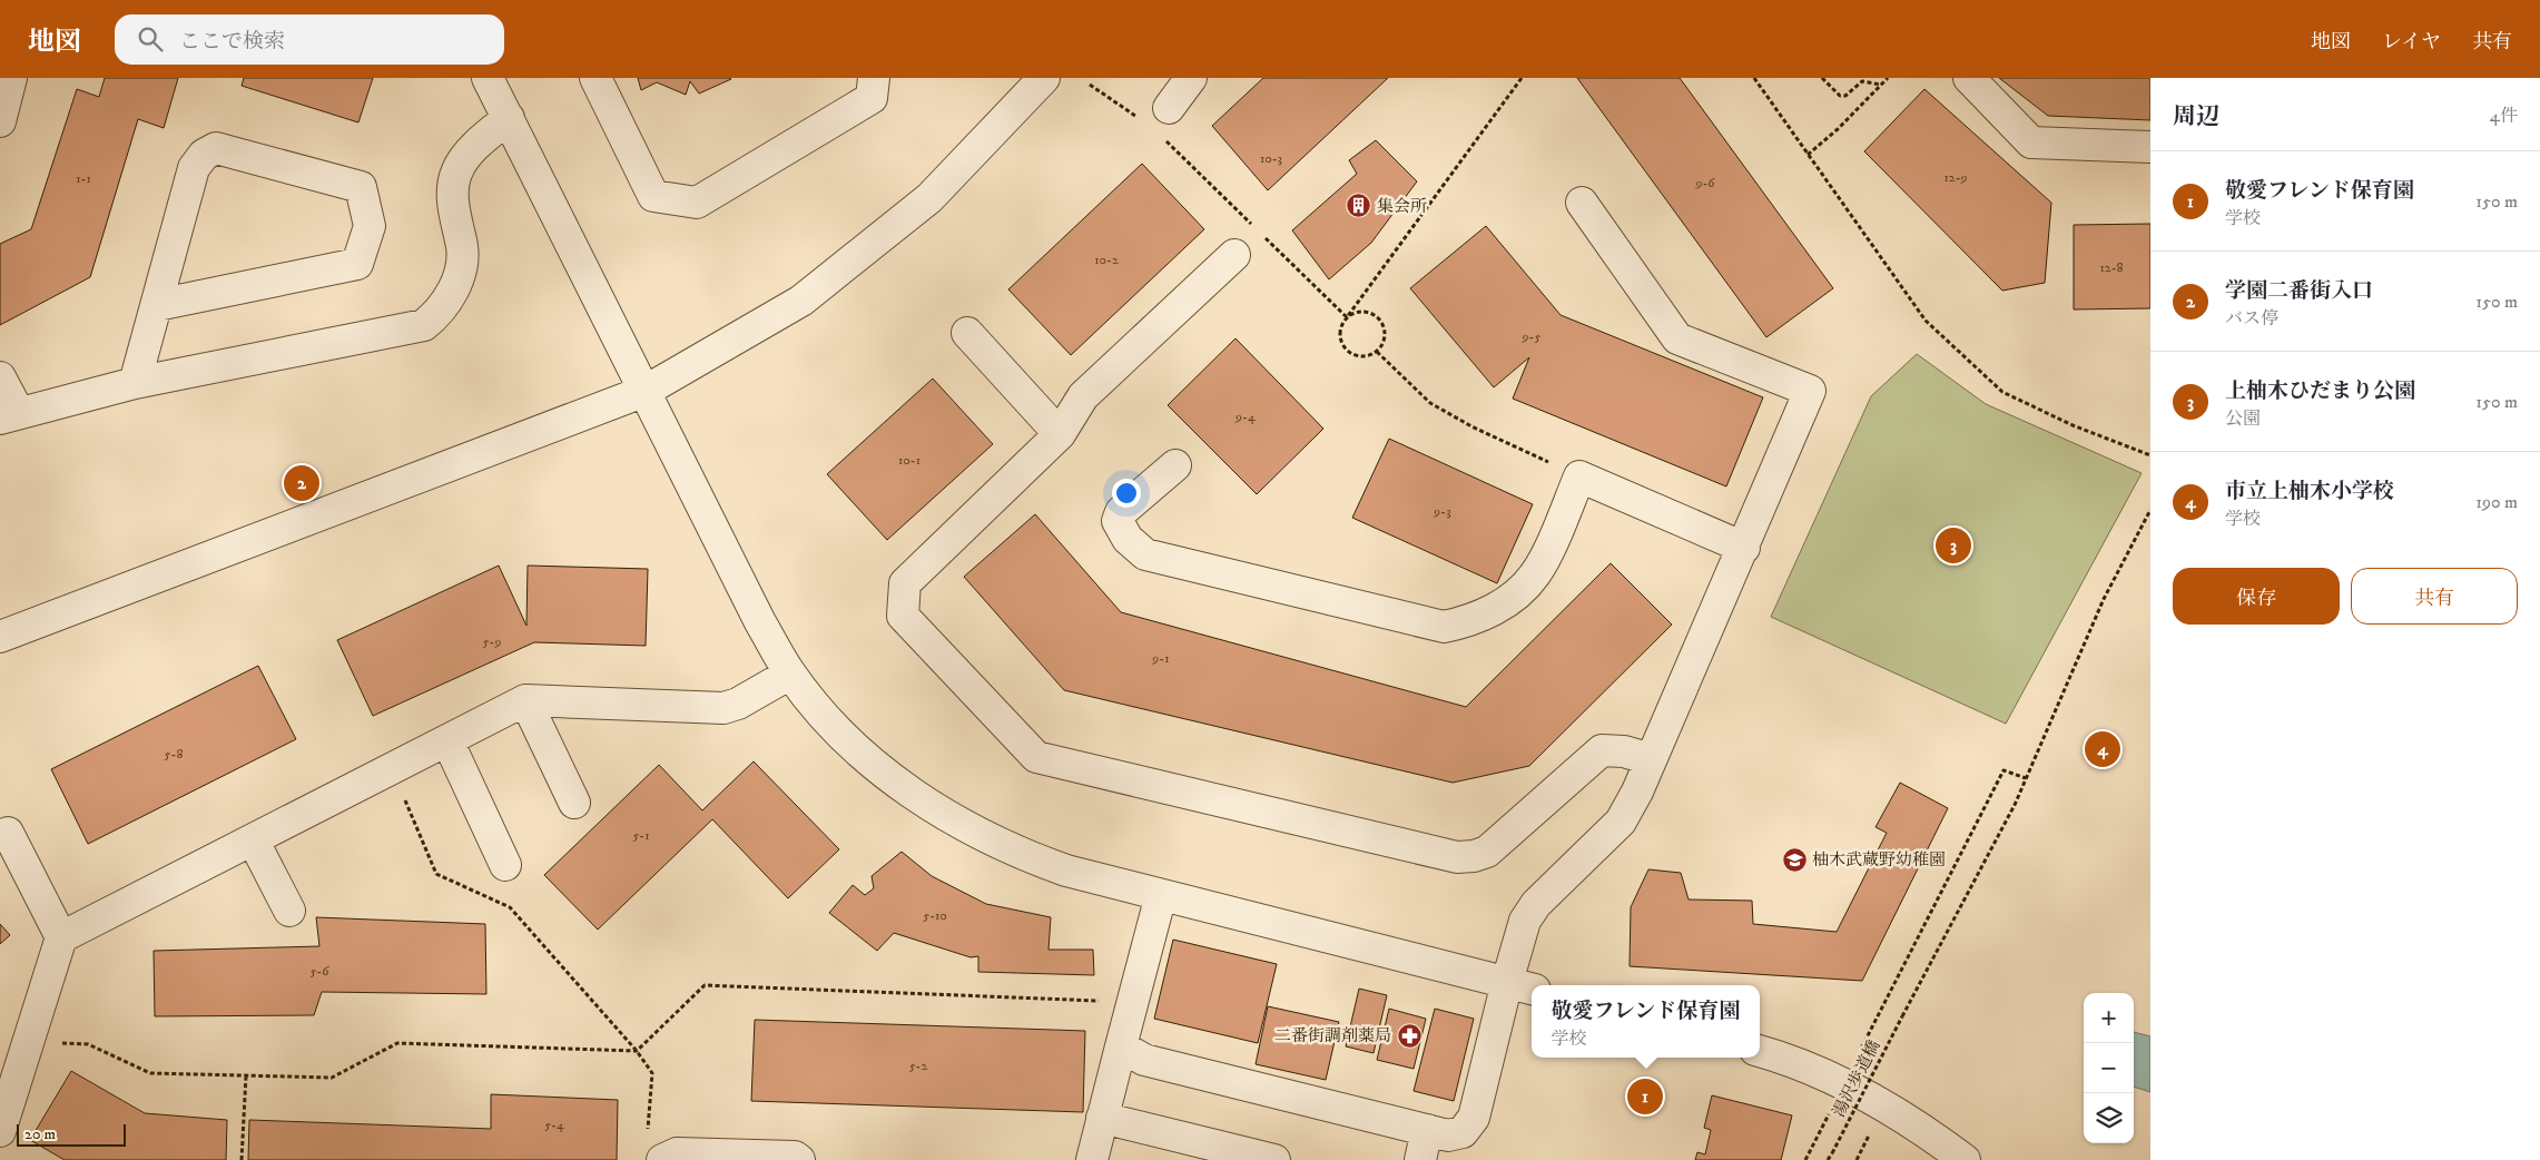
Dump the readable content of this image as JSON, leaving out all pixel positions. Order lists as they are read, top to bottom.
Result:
{
  "streets": {
    "path": ["湯沢歩道橋"]
  },
  "places": {
    "building": ["集会所"],
    "school or university": ["柚木武蔵野幼稚園"],
    "pharmacy": ["二番街調剤薬局"]
  },
  "house_numbers": [
    "10-3",
    "12-9",
    "1-1",
    "9-6",
    "10-2",
    "12-8",
    "9-5",
    "9-4",
    "10-1",
    "9-3",
    "5-9",
    "9-1",
    "5-8",
    "5-1",
    "5-10",
    "5-6",
    "5-2",
    "5-4"
  ],
  "scale_bar": "20 m",
  "page": {
    "header": "地図",
    "search": "ここで検索",
    "nav": ["地図", "レイヤ", "共有"],
    "heading": ["周辺", "4件"],
    "list": [
      {
        "mark": "1",
        "name": "敬愛フレンド保育園",
        "note": "学校",
        "value": "150 m"
      },
      {
        "mark": "2",
        "name": "学園二番街入口",
        "note": "バス停",
        "value": "150 m"
      },
      {
        "mark": "3",
        "name": "上柚木ひだまり公園",
        "note": "公園",
        "value": "150 m"
      },
      {
        "mark": "4",
        "name": "市立上柚木小学校",
        "note": "学校",
        "value": "190 m"
      }
    ],
    "pins": [
      "2",
      "3",
      "4",
      "1"
    ],
    "buttons": ["保存", "共有"],
    "popup": ["敬愛フレンド保育園", "学校"],
    "map_buttons": ["+", "−"],
    "scale": "20 m"
  }
}
